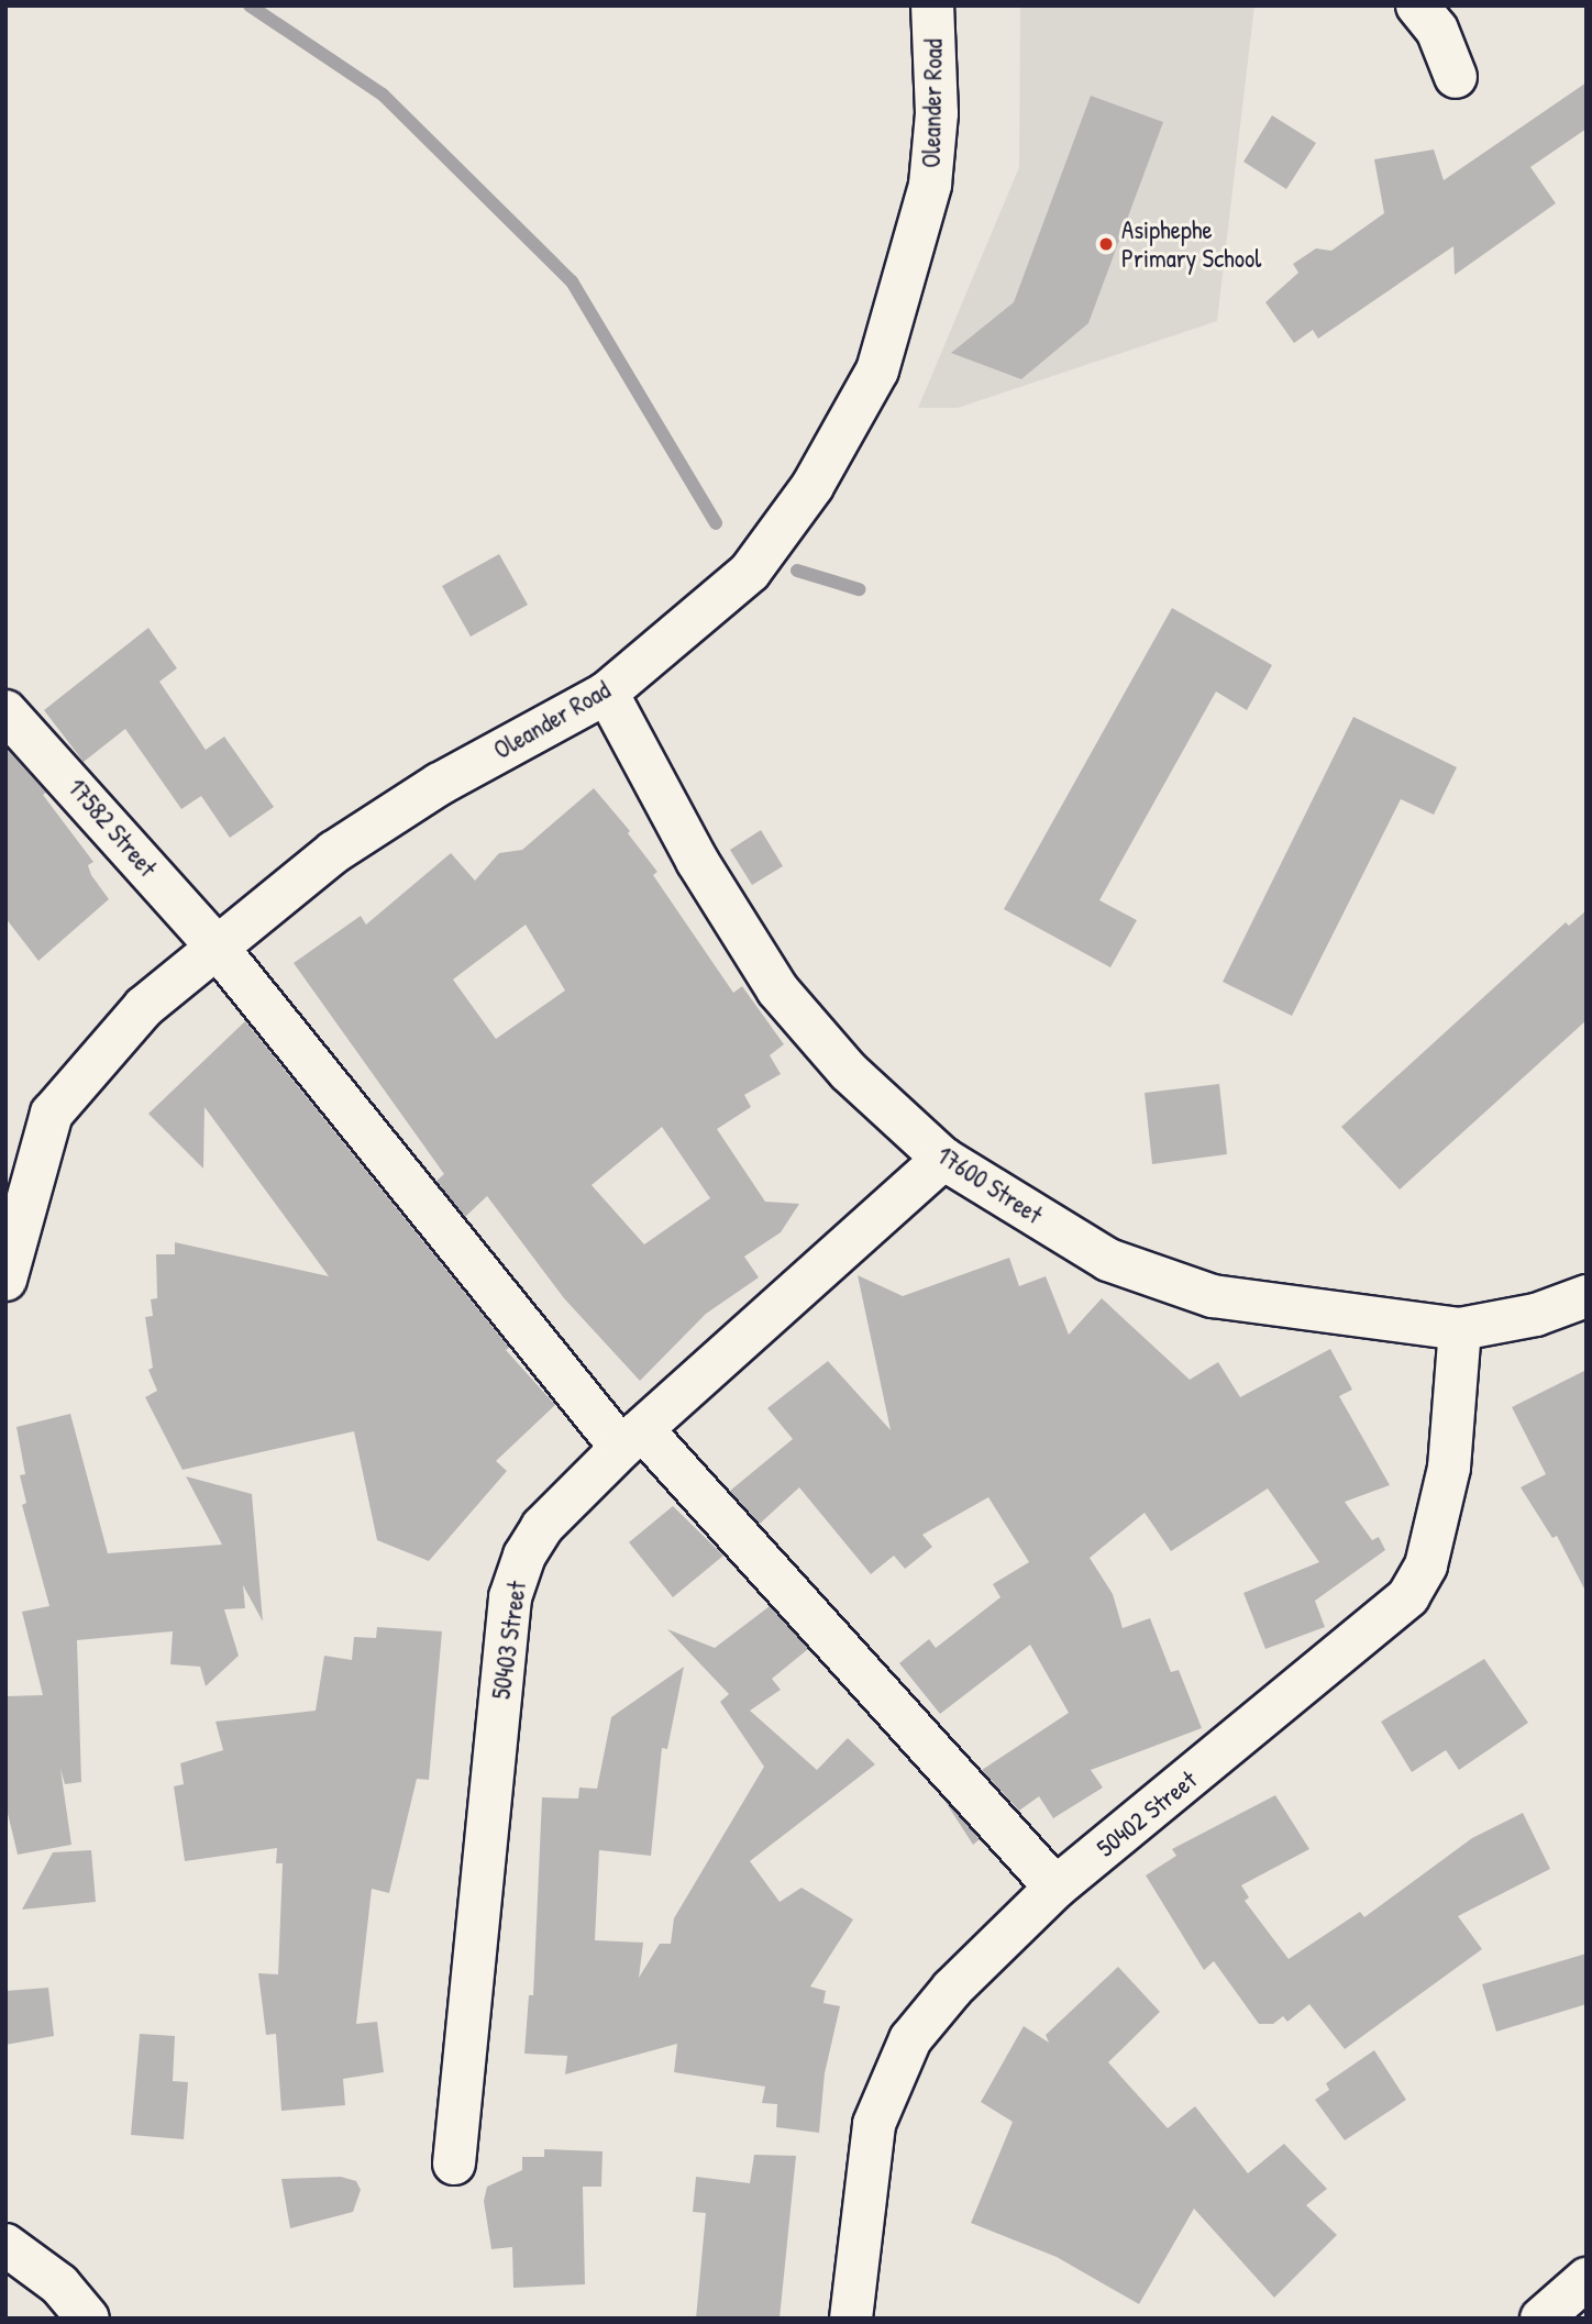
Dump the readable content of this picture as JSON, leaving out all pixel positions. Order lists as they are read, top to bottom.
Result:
{
  "streets": {
    "street": [
      "Oleander Road",
      "17582 Street",
      "17600 Street",
      "50403 Street",
      "50402 Street"
    ]
  },
  "crossings": [
    ["Oleander Road", "17582 Street"],
    ["Oleander Road", "17600 Street"],
    ["17582 Street", "50403 Street"],
    ["17582 Street", "50402 Street"],
    ["17600 Street", "50403 Street"],
    ["17600 Street", "50402 Street"]
  ],
  "places": ["Asiphephe Primary School"]
}
